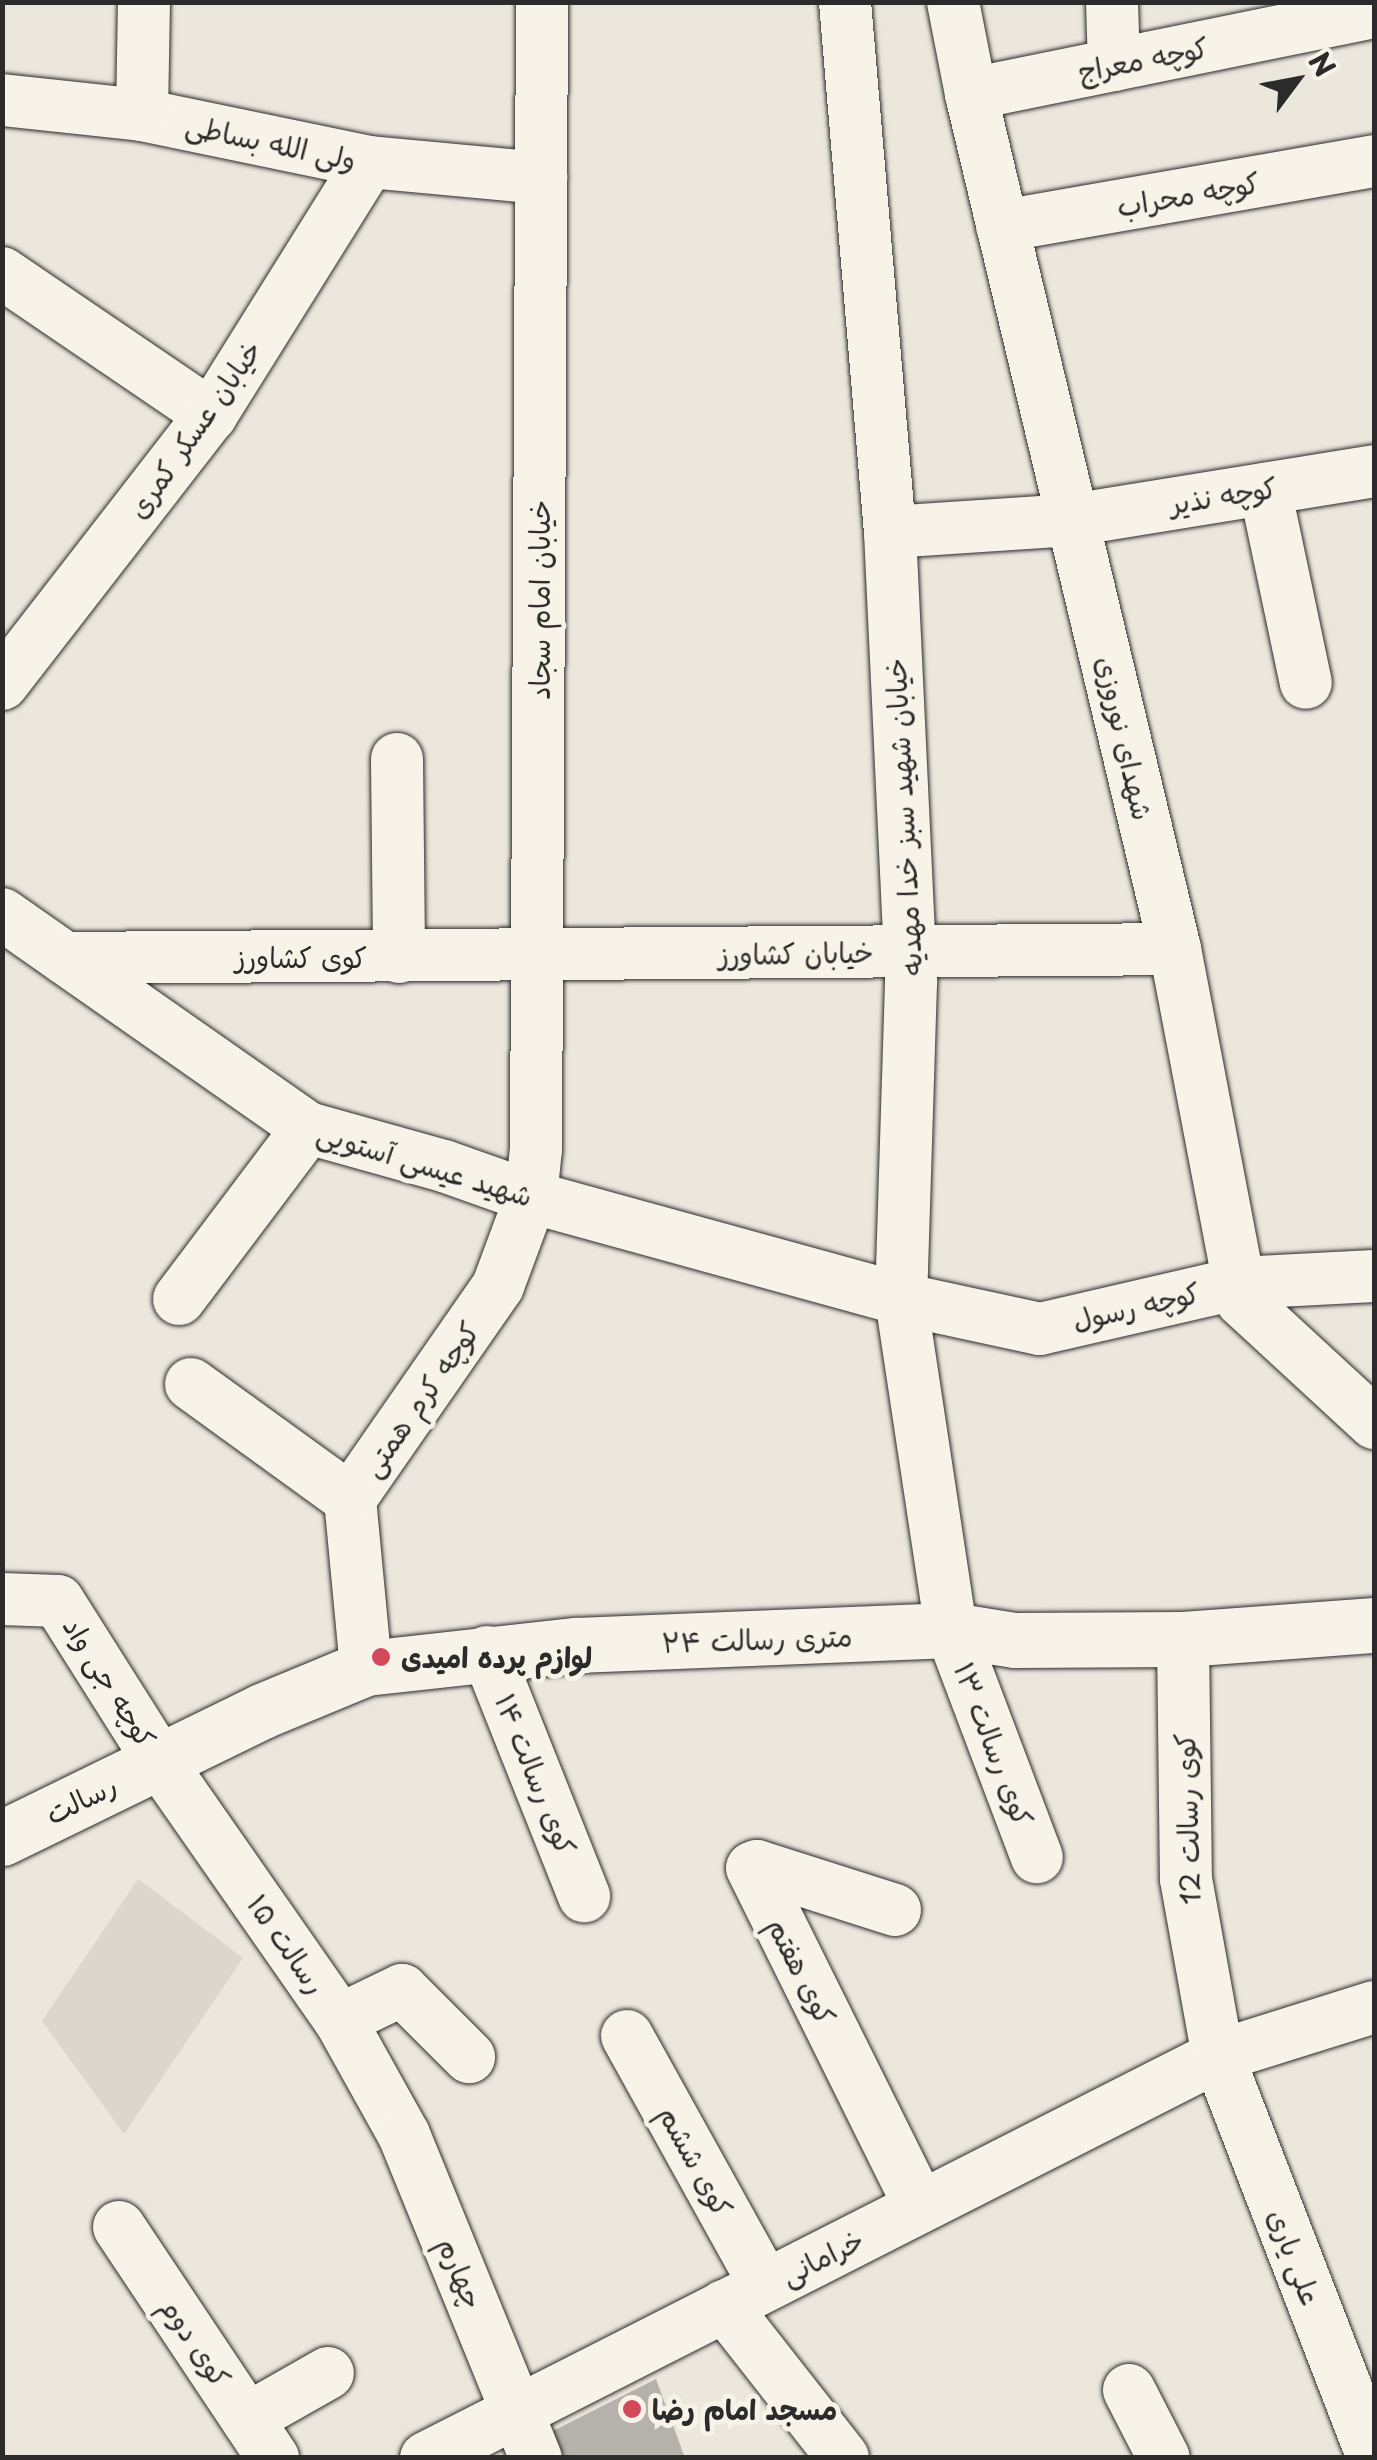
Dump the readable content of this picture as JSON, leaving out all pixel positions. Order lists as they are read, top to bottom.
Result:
{
  "streets": {
    "main road": ["۲۴ متری رسالت", "رسالت"],
    "street": [
      "کوچه معراج",
      "ولی الله بساطی",
      "کوچه محراب",
      "خیابان عسکر کمری",
      "کوچه نذیر",
      "خیابان امام سجاد",
      "شهدای نوروزی",
      "خیابان شهید سبز خدا مهدیه",
      "خیابان کشاورز",
      "کوی کشاورز",
      "شهید عیسی آستویی",
      "کوچه رسول",
      "کوچه کرم همتی",
      "کوچه جی واد",
      "کوی رسالت ۱۳",
      "کوی رسالت ۱۴",
      "کوی رسالت 12",
      "رسالت ۱۵",
      "کوی هفتم",
      "کوی ششم",
      "خرامانی",
      "علی یاری",
      "چهارم",
      "کوی دوم"
    ]
  },
  "crossings": [
    ["کوچه معراج", "شهدای نوروزی"],
    ["ولی الله بساطی", "خیابان عسکر کمری"],
    ["ولی الله بساطی", "خیابان امام سجاد"],
    ["کوچه محراب", "شهدای نوروزی"],
    ["کوچه نذیر", "شهدای نوروزی"],
    ["کوچه نذیر", "خیابان شهید سبز خدا مهدیه"],
    ["خیابان امام سجاد", "خیابان کشاورز"],
    ["خیابان امام سجاد", "کوی کشاورز"],
    ["خیابان امام سجاد", "شهید عیسی آستویی"],
    ["خیابان امام سجاد", "کوچه کرم همتی"],
    ["شهدای نوروزی", "خیابان کشاورز"],
    ["شهدای نوروزی", "کوچه رسول"],
    ["خیابان شهید سبز خدا مهدیه", "خیابان کشاورز"],
    ["خیابان شهید سبز خدا مهدیه", "شهید عیسی آستویی"],
    ["خیابان شهید سبز خدا مهدیه", "کوچه رسول"],
    ["خیابان شهید سبز خدا مهدیه", "۲۴ متری رسالت"],
    ["خیابان شهید سبز خدا مهدیه", "کوی رسالت ۱۳"],
    ["خیابان کشاورز", "کوی کشاورز"],
    ["کوی کشاورز", "شهید عیسی آستویی"],
    ["شهید عیسی آستویی", "کوچه رسول"],
    ["شهید عیسی آستویی", "کوچه کرم همتی"],
    ["کوچه کرم همتی", "۲۴ متری رسالت"],
    ["۲۴ متری رسالت", "کوچه جی واد"],
    ["۲۴ متری رسالت", "کوی رسالت ۱۳"],
    ["۲۴ متری رسالت", "کوی رسالت ۱۴"],
    ["۲۴ متری رسالت", "رسالت"],
    ["۲۴ متری رسالت", "کوی رسالت 12"],
    ["۲۴ متری رسالت", "رسالت ۱۵"],
    ["کوچه جی واد", "رسالت"],
    ["کوچه جی واد", "رسالت ۱۵"],
    ["رسالت", "رسالت ۱۵"],
    ["کوی رسالت 12", "خرامانی"],
    ["کوی رسالت 12", "علی یاری"],
    ["رسالت ۱۵", "چهارم"],
    ["کوی هفتم", "خرامانی"],
    ["کوی ششم", "خرامانی"],
    ["خرامانی", "علی یاری"],
    ["خرامانی", "چهارم"]
  ],
  "places": ["لوازم پرده امیدی", "مسجد امام رضا"],
  "north": "top right"
}
